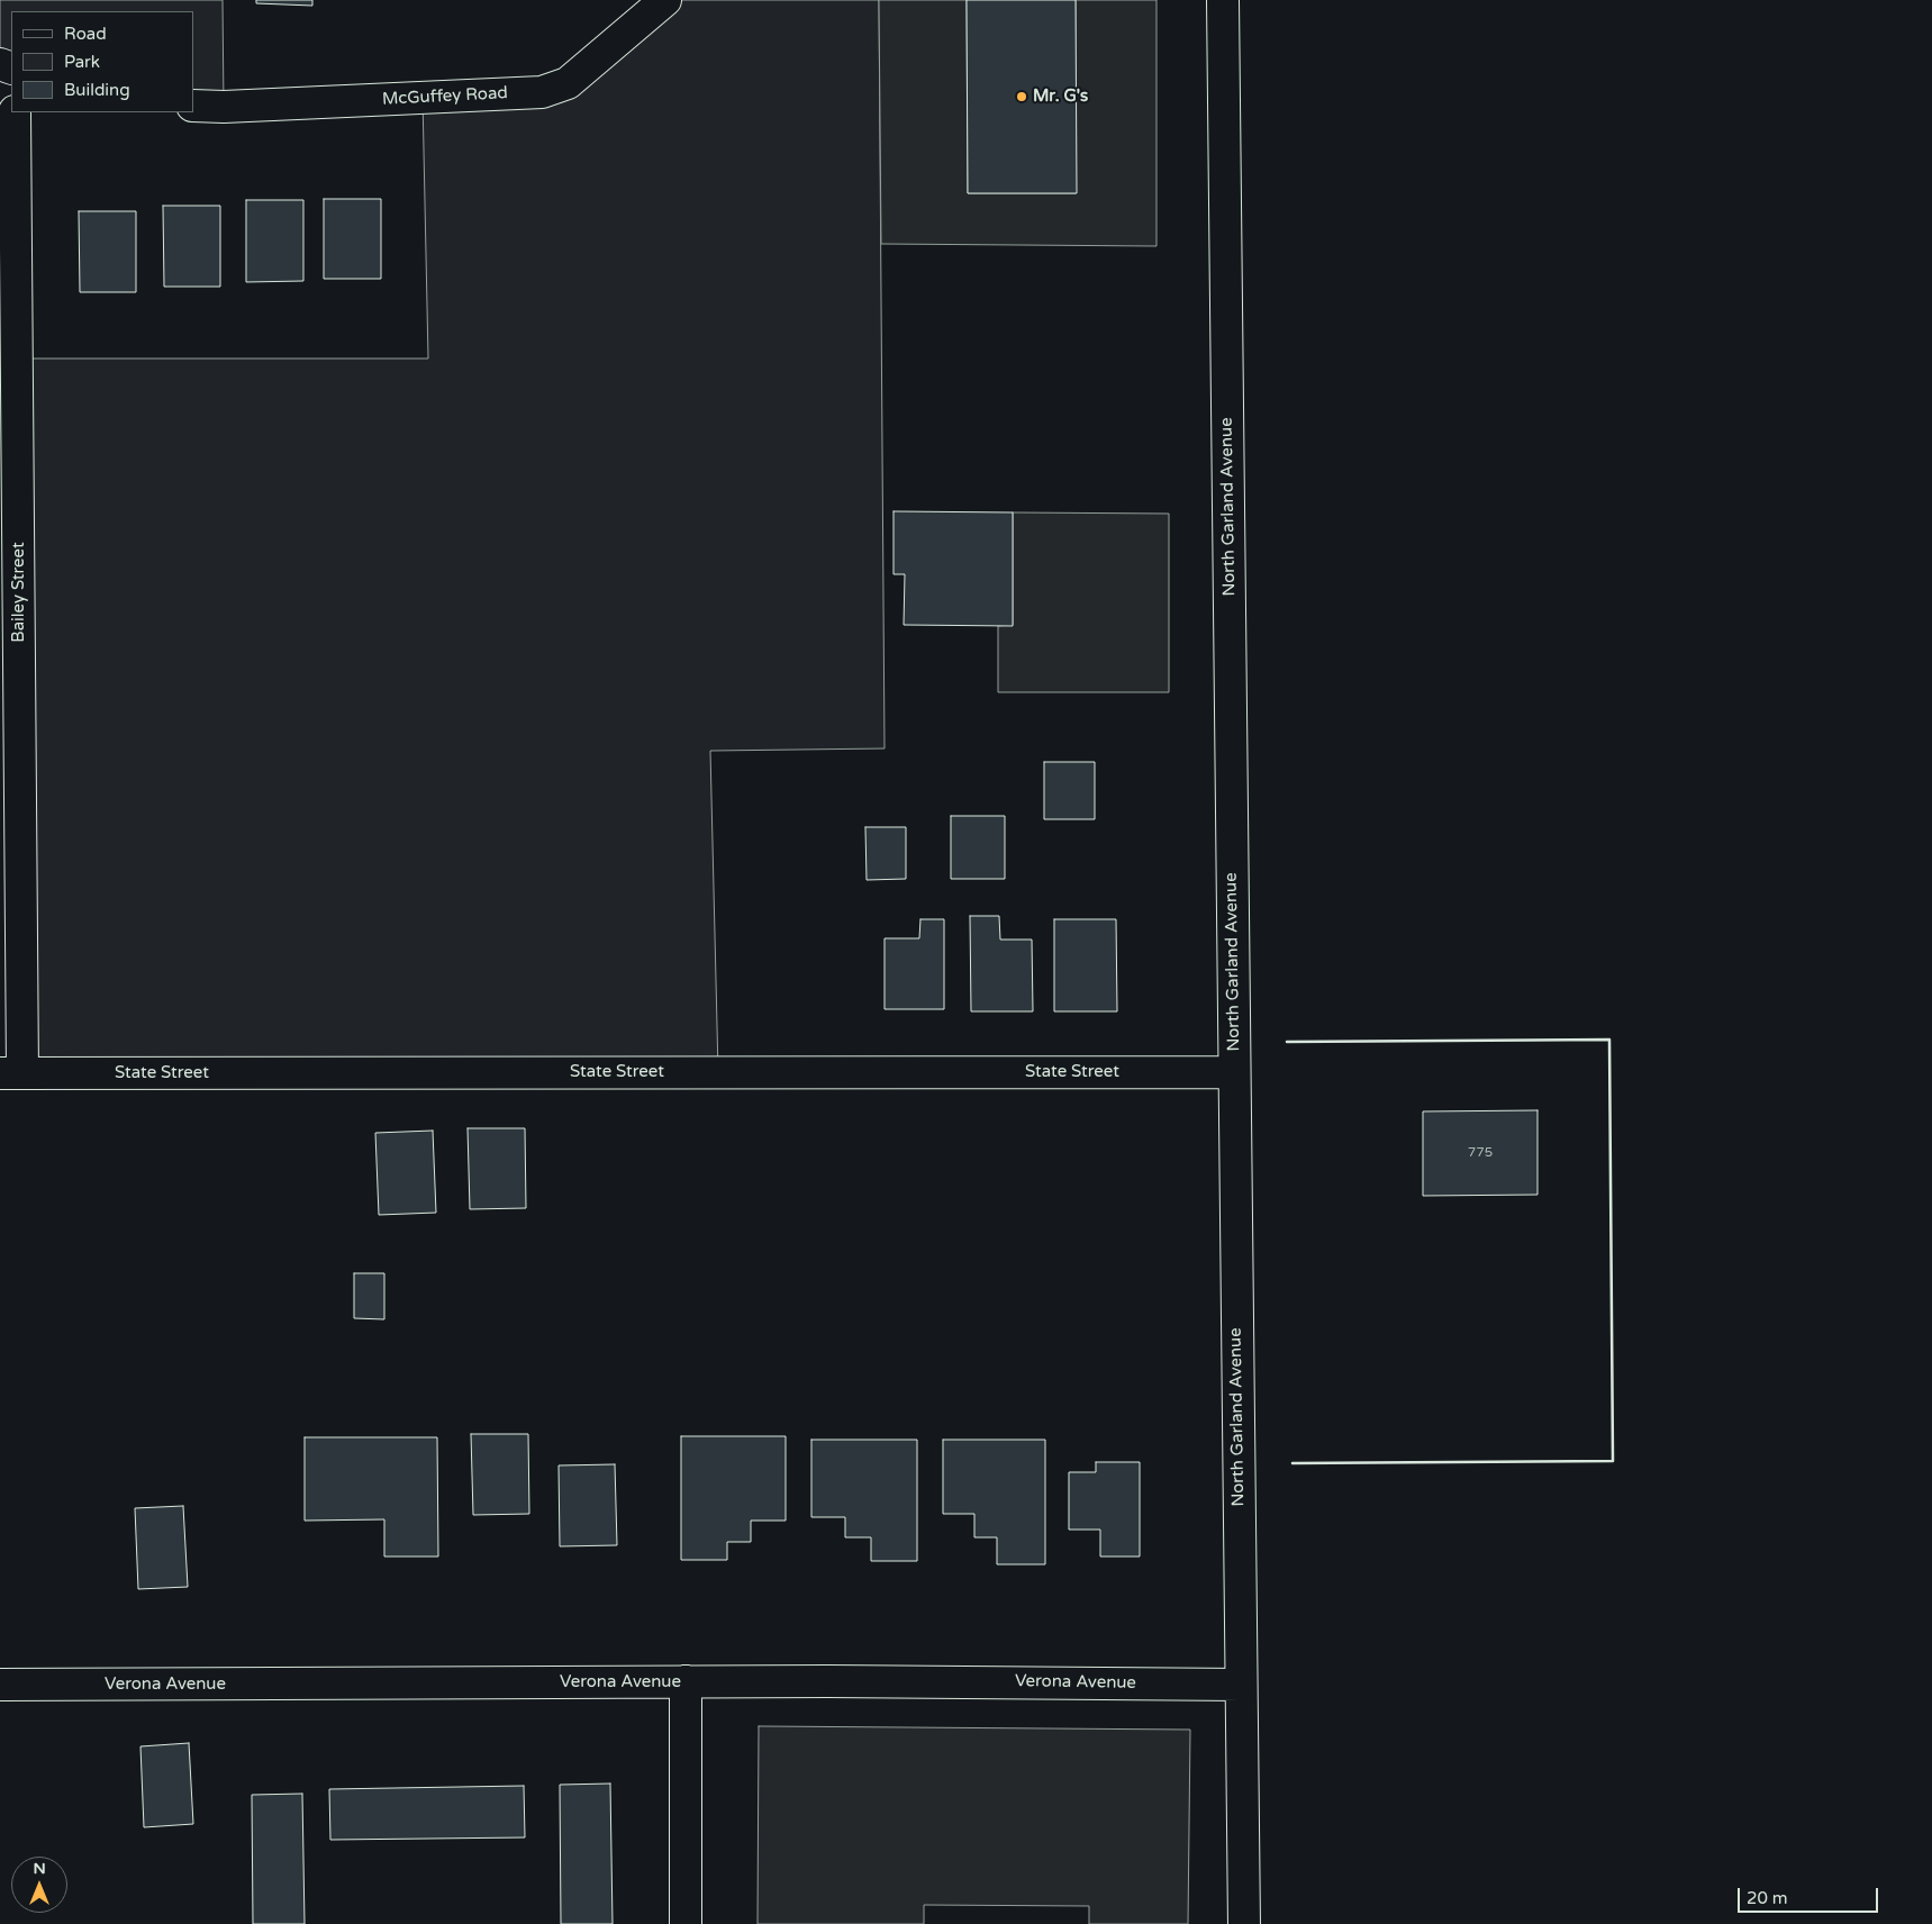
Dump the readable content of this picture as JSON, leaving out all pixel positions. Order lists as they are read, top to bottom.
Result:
{
  "streets": {
    "street": [
      "McGuffey Road",
      "North Garland Avenue",
      "Bailey Street",
      "State Street",
      "Verona Avenue"
    ]
  },
  "crossings": [
    ["North Garland Avenue", "State Street"],
    ["North Garland Avenue", "Verona Avenue"],
    ["Bailey Street", "State Street"]
  ],
  "places": ["Mr. G's"],
  "house_numbers": ["775"],
  "legend": ["Road", "Park", "Building"],
  "scale_bar": "20 m",
  "north": "top"
}
